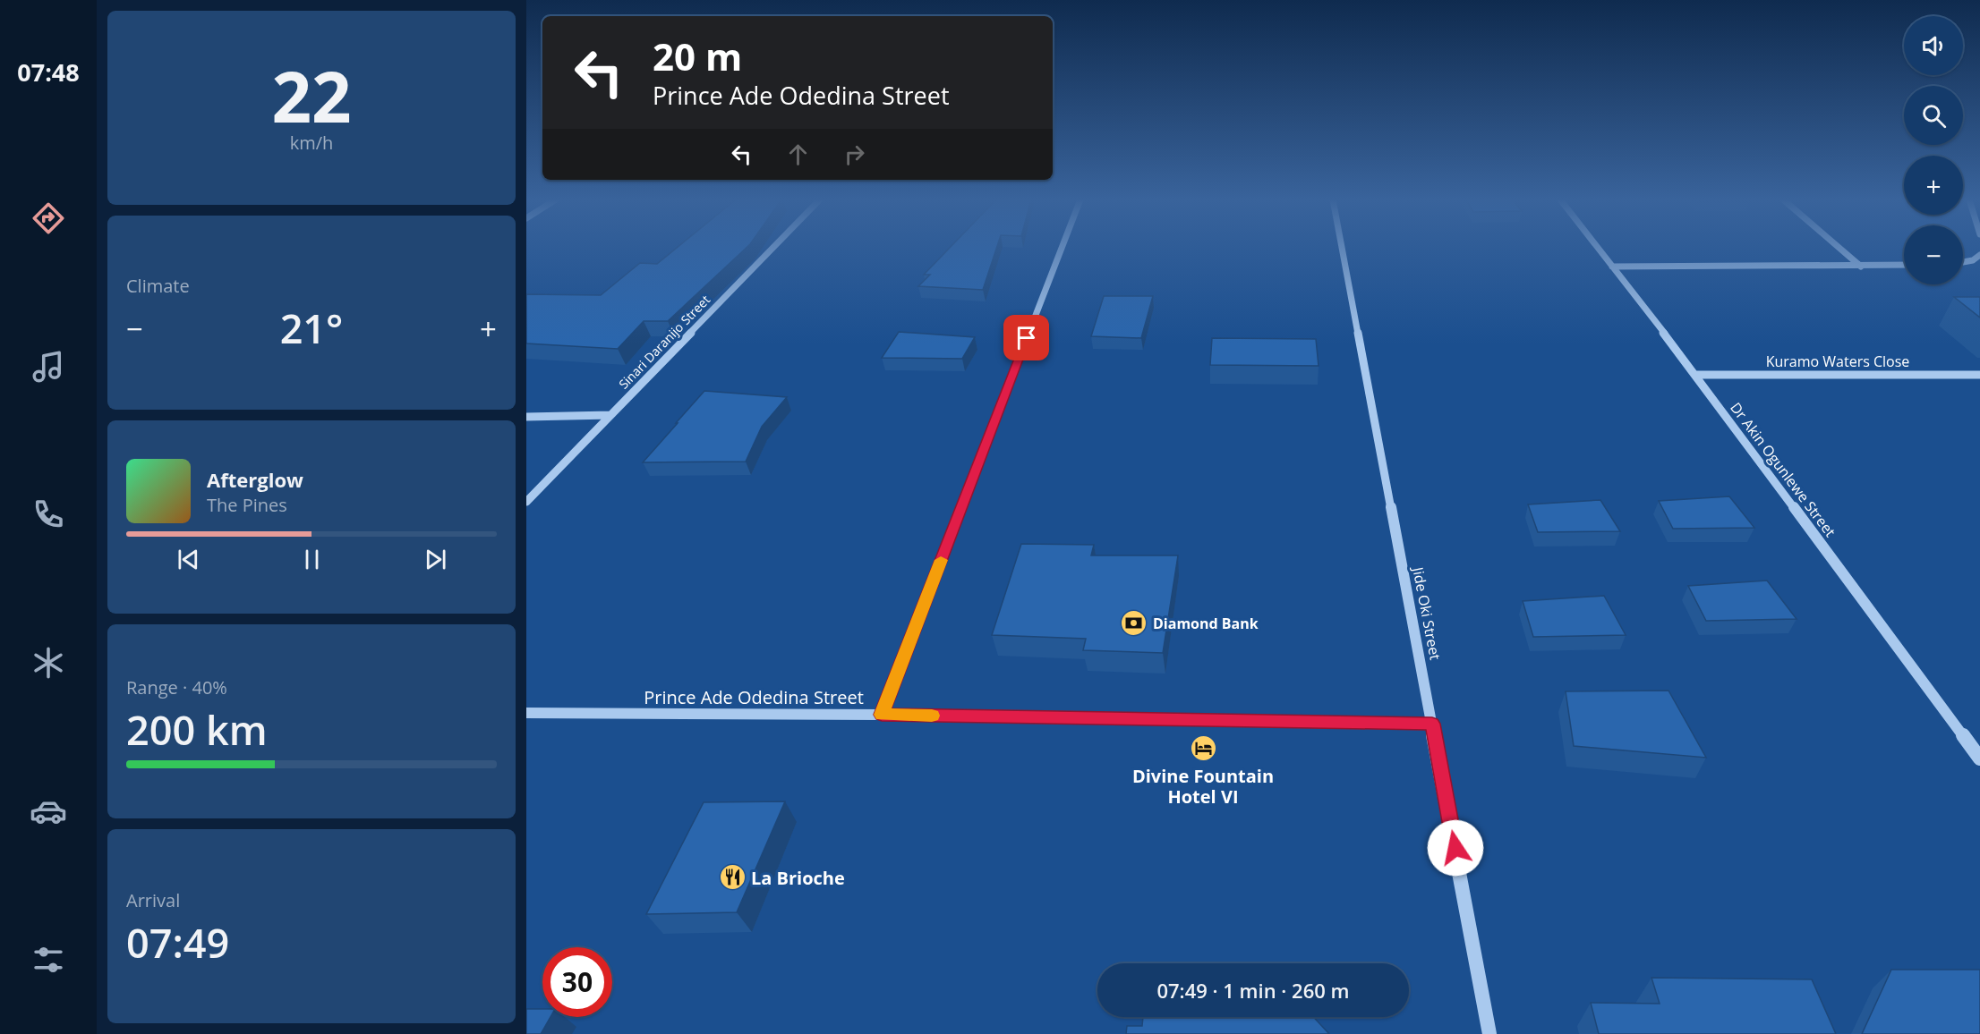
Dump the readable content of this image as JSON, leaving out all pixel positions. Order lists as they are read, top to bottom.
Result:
{
  "streets": {
    "street": [
      "Sinari Daranijo Street",
      "Kuramo Waters Close",
      "Dr Akin Ogunlewe Street",
      "Jide Oki Street",
      "Prince Ade Odedina Street"
    ]
  },
  "crossings": [
    ["Kuramo Waters Close", "Dr Akin Ogunlewe Street"],
    ["Jide Oki Street", "Prince Ade Odedina Street"]
  ],
  "places": {
    "bank": ["Diamond Bank"],
    "hotel": ["Divine Fountain Hotel VI"],
    "restaurant": ["La Brioche"]
  },
  "page": {
    "tabs": "07:48",
    "tile": [
      ["22", "km/h"],
      "Climate",
      ["Range · 40%", "200 km"],
      ["Arrival", "07:49"]
    ],
    "map_buttons": ["+", "−"],
    "turn": ["20 m", "Prince Ade Odedina Street"],
    "heat": ["−", "21°", "+"],
    "song": ["Afterglow", "The Pines"],
    "limit": "30",
    "trip": "07:49 · 1 min · 260 m"
  }
}
